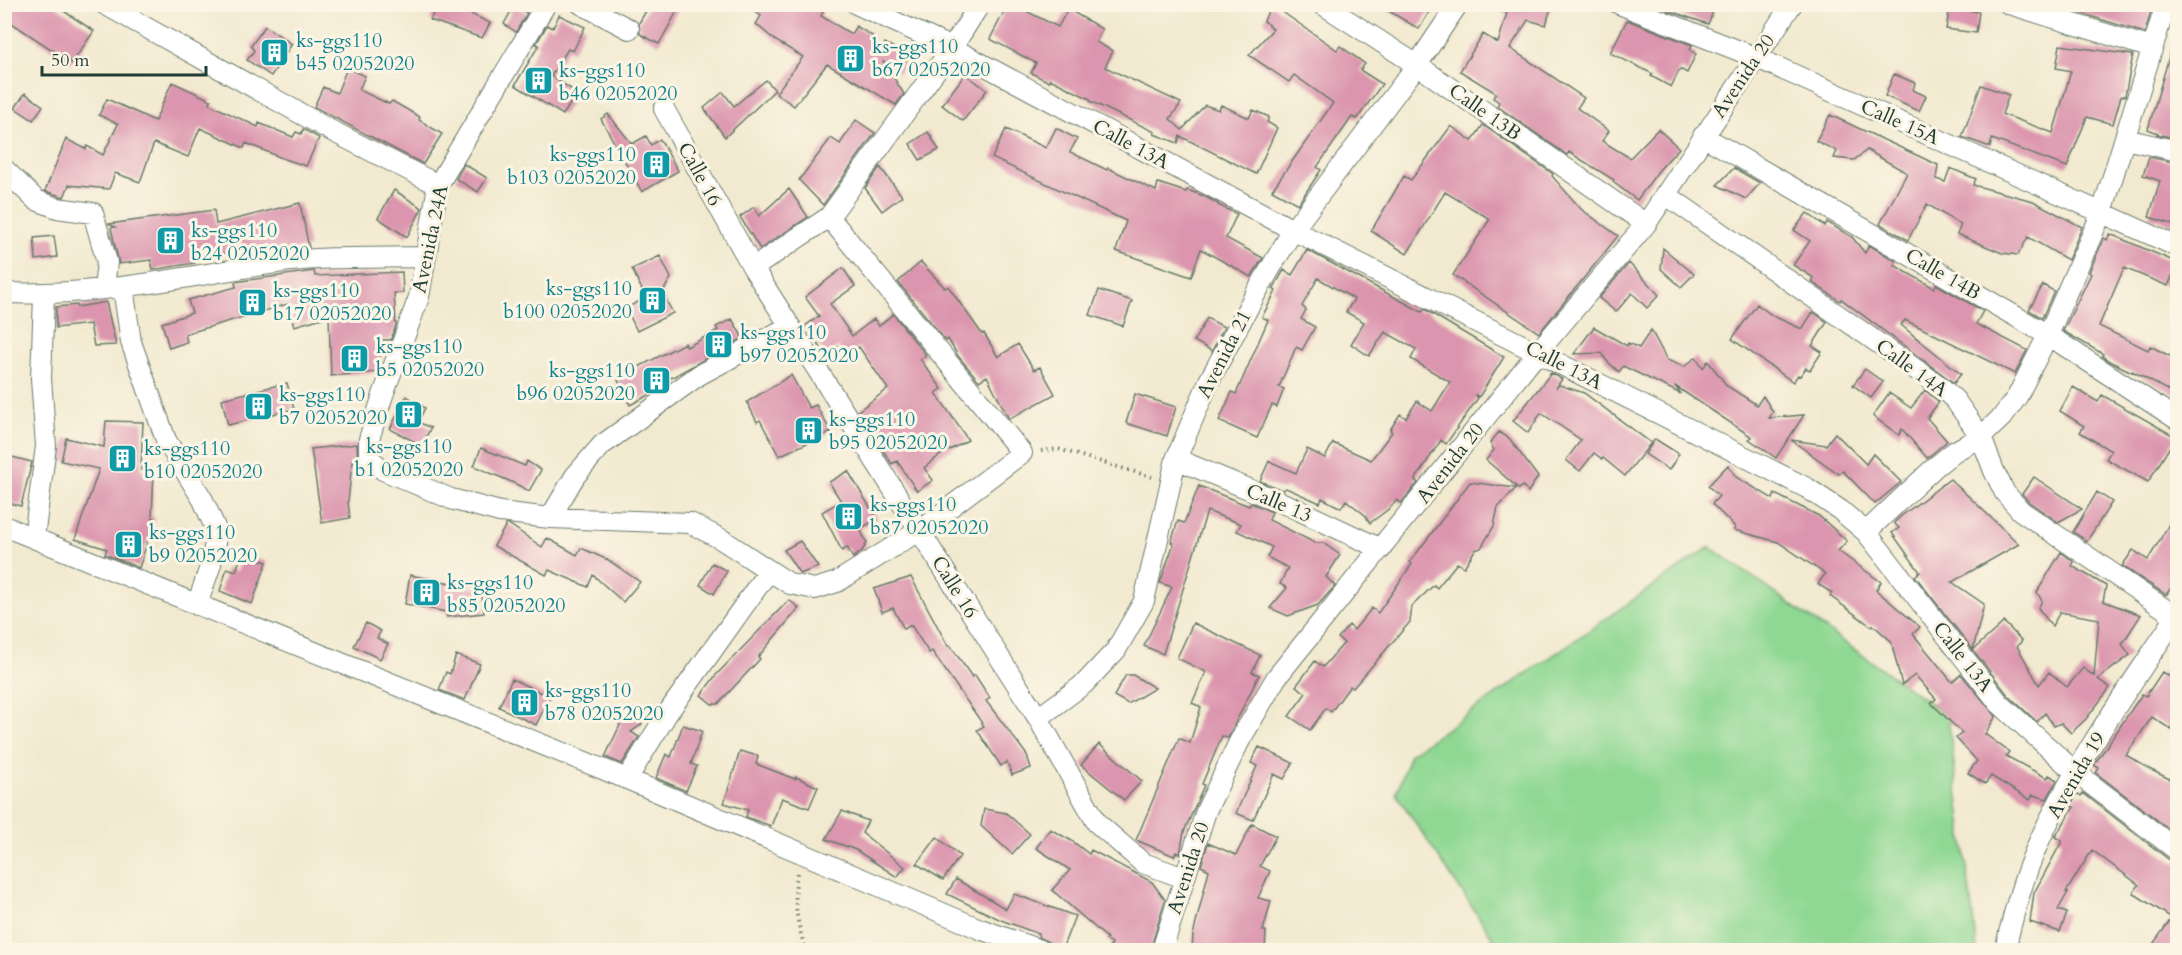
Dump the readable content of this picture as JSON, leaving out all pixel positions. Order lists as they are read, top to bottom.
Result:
{
  "streets": {
    "street": [
      "Avenida 20",
      "Calle 13B",
      "Calle 15A",
      "Calle 13A",
      "Calle 16",
      "Avenida 24A",
      "Calle 14B",
      "Avenida 21",
      "Calle 14A",
      "Calle 13",
      "Avenida 19"
    ]
  },
  "crossings": [
    ["Avenida 20", "Calle 13B"],
    ["Avenida 20", "Calle 15A"],
    ["Avenida 20", "Calle 13A"],
    ["Avenida 20", "Calle 16"],
    ["Avenida 20", "Calle 14B"],
    ["Avenida 20", "Calle 14A"],
    ["Avenida 20", "Calle 13"],
    ["Calle 13B", "Avenida 21"],
    ["Calle 13A", "Avenida 21"],
    ["Calle 13A", "Avenida 19"],
    ["Calle 16", "Avenida 21"],
    ["Avenida 21", "Calle 13"],
    ["Calle 14A", "Avenida 19"]
  ],
  "places": {
    "building": [
      "ks-ggs110 b45 02052020",
      "ks-ggs110 b67 02052020",
      "ks-ggs110 b46 02052020",
      "ks-ggs110 b103 02052020",
      "ks-ggs110 b24 02052020",
      "ks-ggs110 b100 02052020",
      "ks-ggs110 b17 02052020",
      "ks-ggs110 b97 02052020",
      "ks-ggs110 b5 02052020",
      "ks-ggs110 b96 02052020",
      "ks-ggs110 b7 02052020",
      "ks-ggs110 b1 02052020",
      "ks-ggs110 b95 02052020",
      "ks-ggs110 b10 02052020",
      "ks-ggs110 b87 02052020",
      "ks-ggs110 b9 02052020",
      "ks-ggs110 b85 02052020",
      "ks-ggs110 b78 02052020"
    ]
  },
  "scale_bar": "50 m"
}
